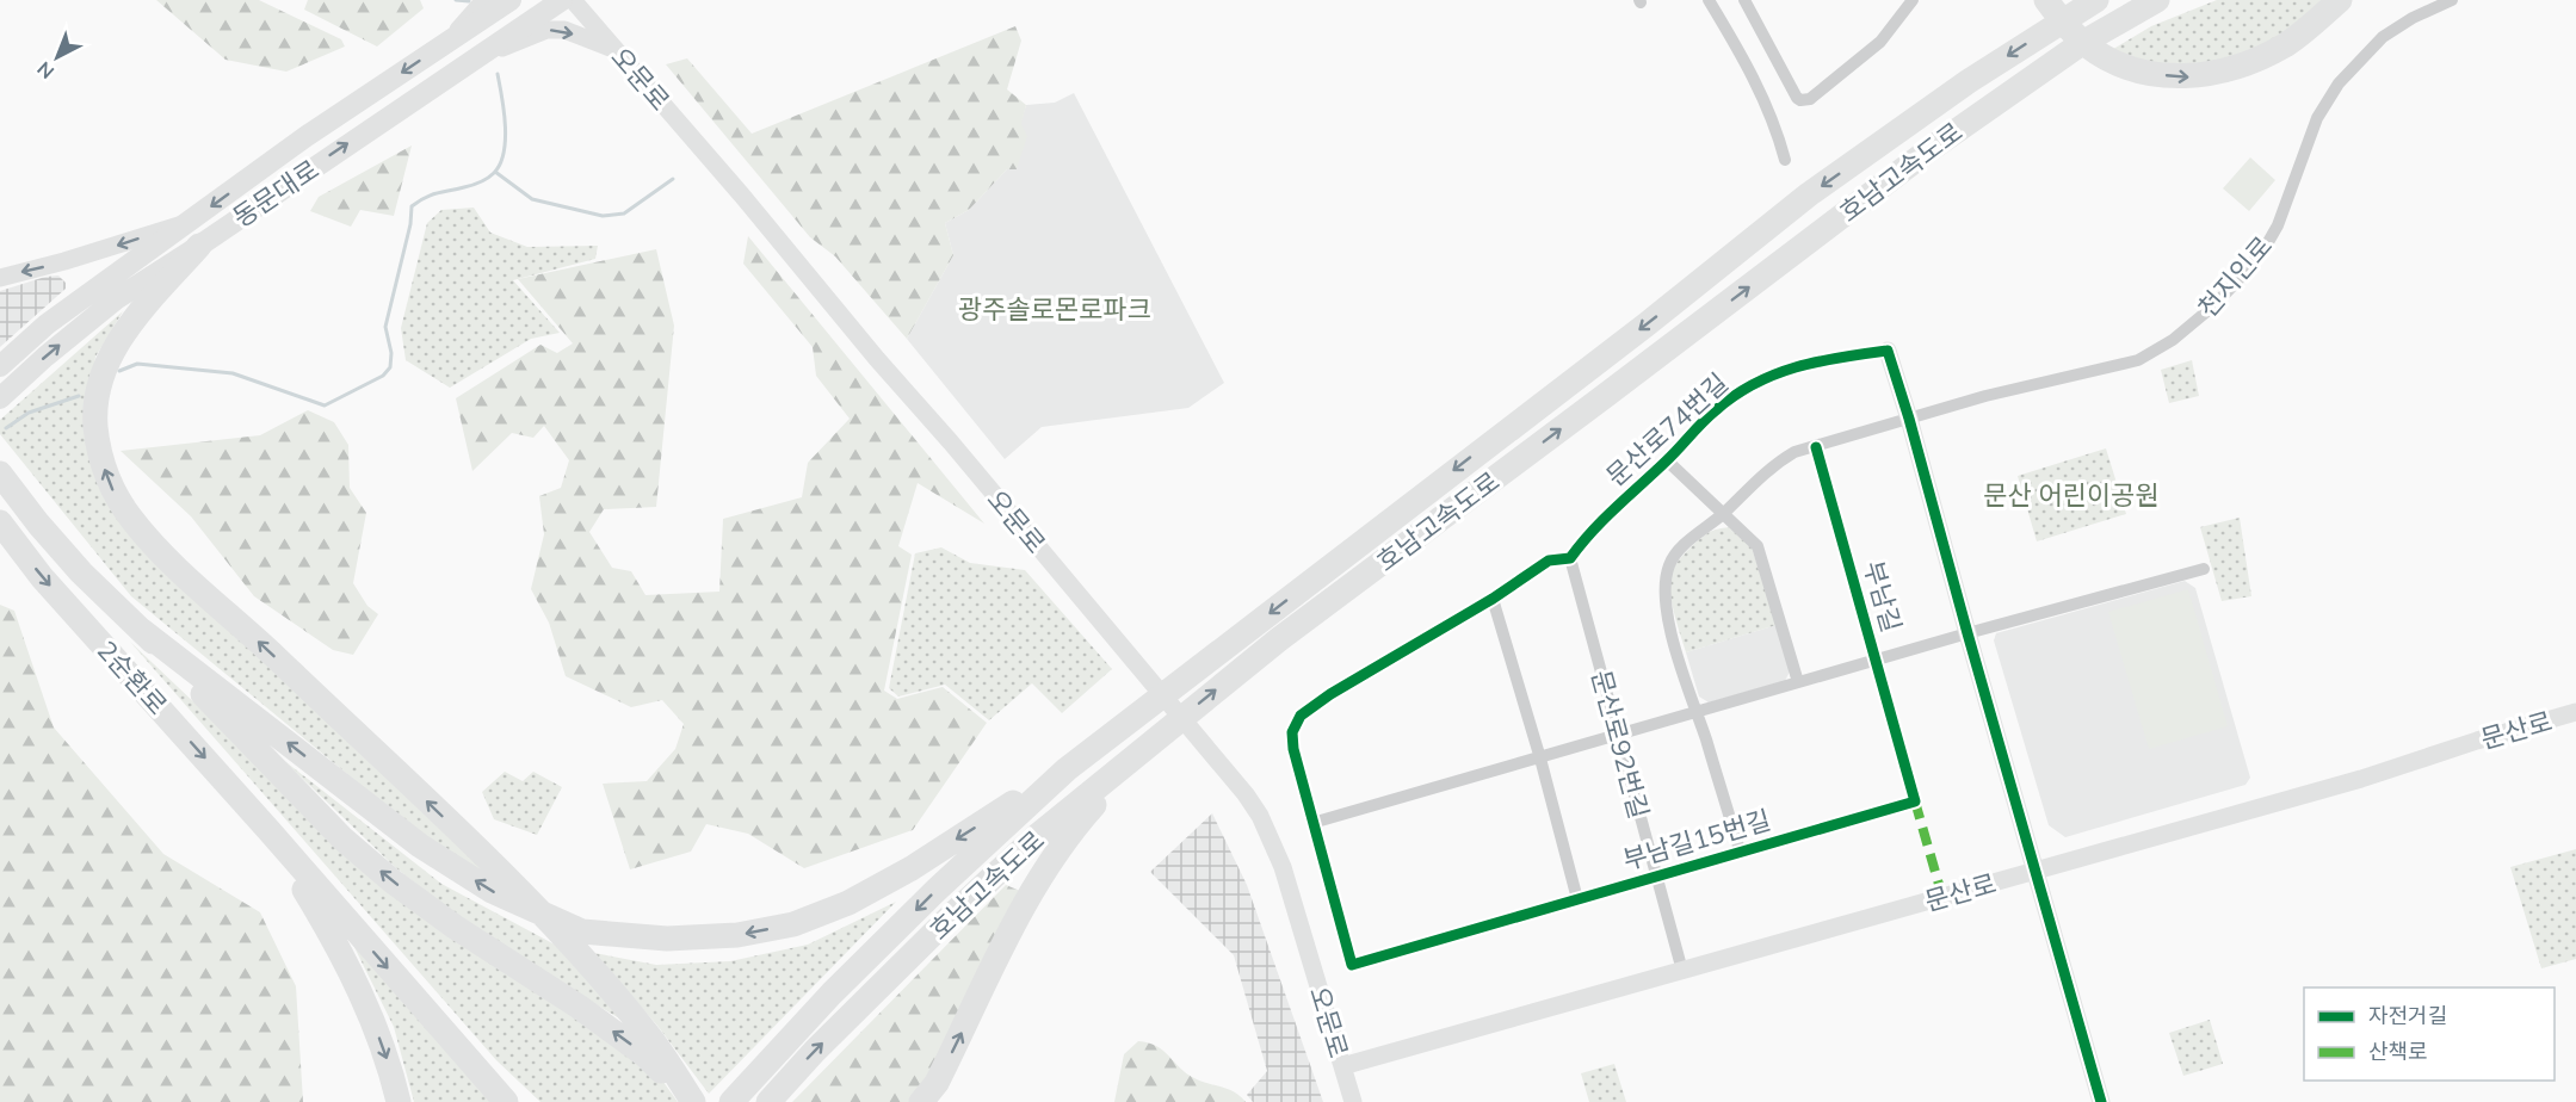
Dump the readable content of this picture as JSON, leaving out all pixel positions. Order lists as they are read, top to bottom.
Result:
{
  "streets": {
    "highway": ["호남고속도로", "2순환로"],
    "main road": ["동문대로"],
    "street": [
      "오문로",
      "천지인로",
      "문산로74번길",
      "부남길",
      "문산로",
      "문산로92번길",
      "부남길15번길"
    ]
  },
  "crossings": [
    ["오문로", "문산로"],
    ["천지인로", "문산로74번길"],
    ["천지인로", "부남길"],
    ["문산로74번길", "부남길"],
    ["문산로74번길", "문산로"],
    ["문산로74번길", "문산로92번길"],
    ["부남길", "문산로92번길"],
    ["부남길", "부남길15번길"],
    ["문산로", "문산로92번길"],
    ["문산로92번길", "부남길15번길"]
  ],
  "parks": ["광주솔로몬로파크", "문산 어린이공원"],
  "legend": ["자전거길", "산책로"],
  "north": "bottom left"
}
